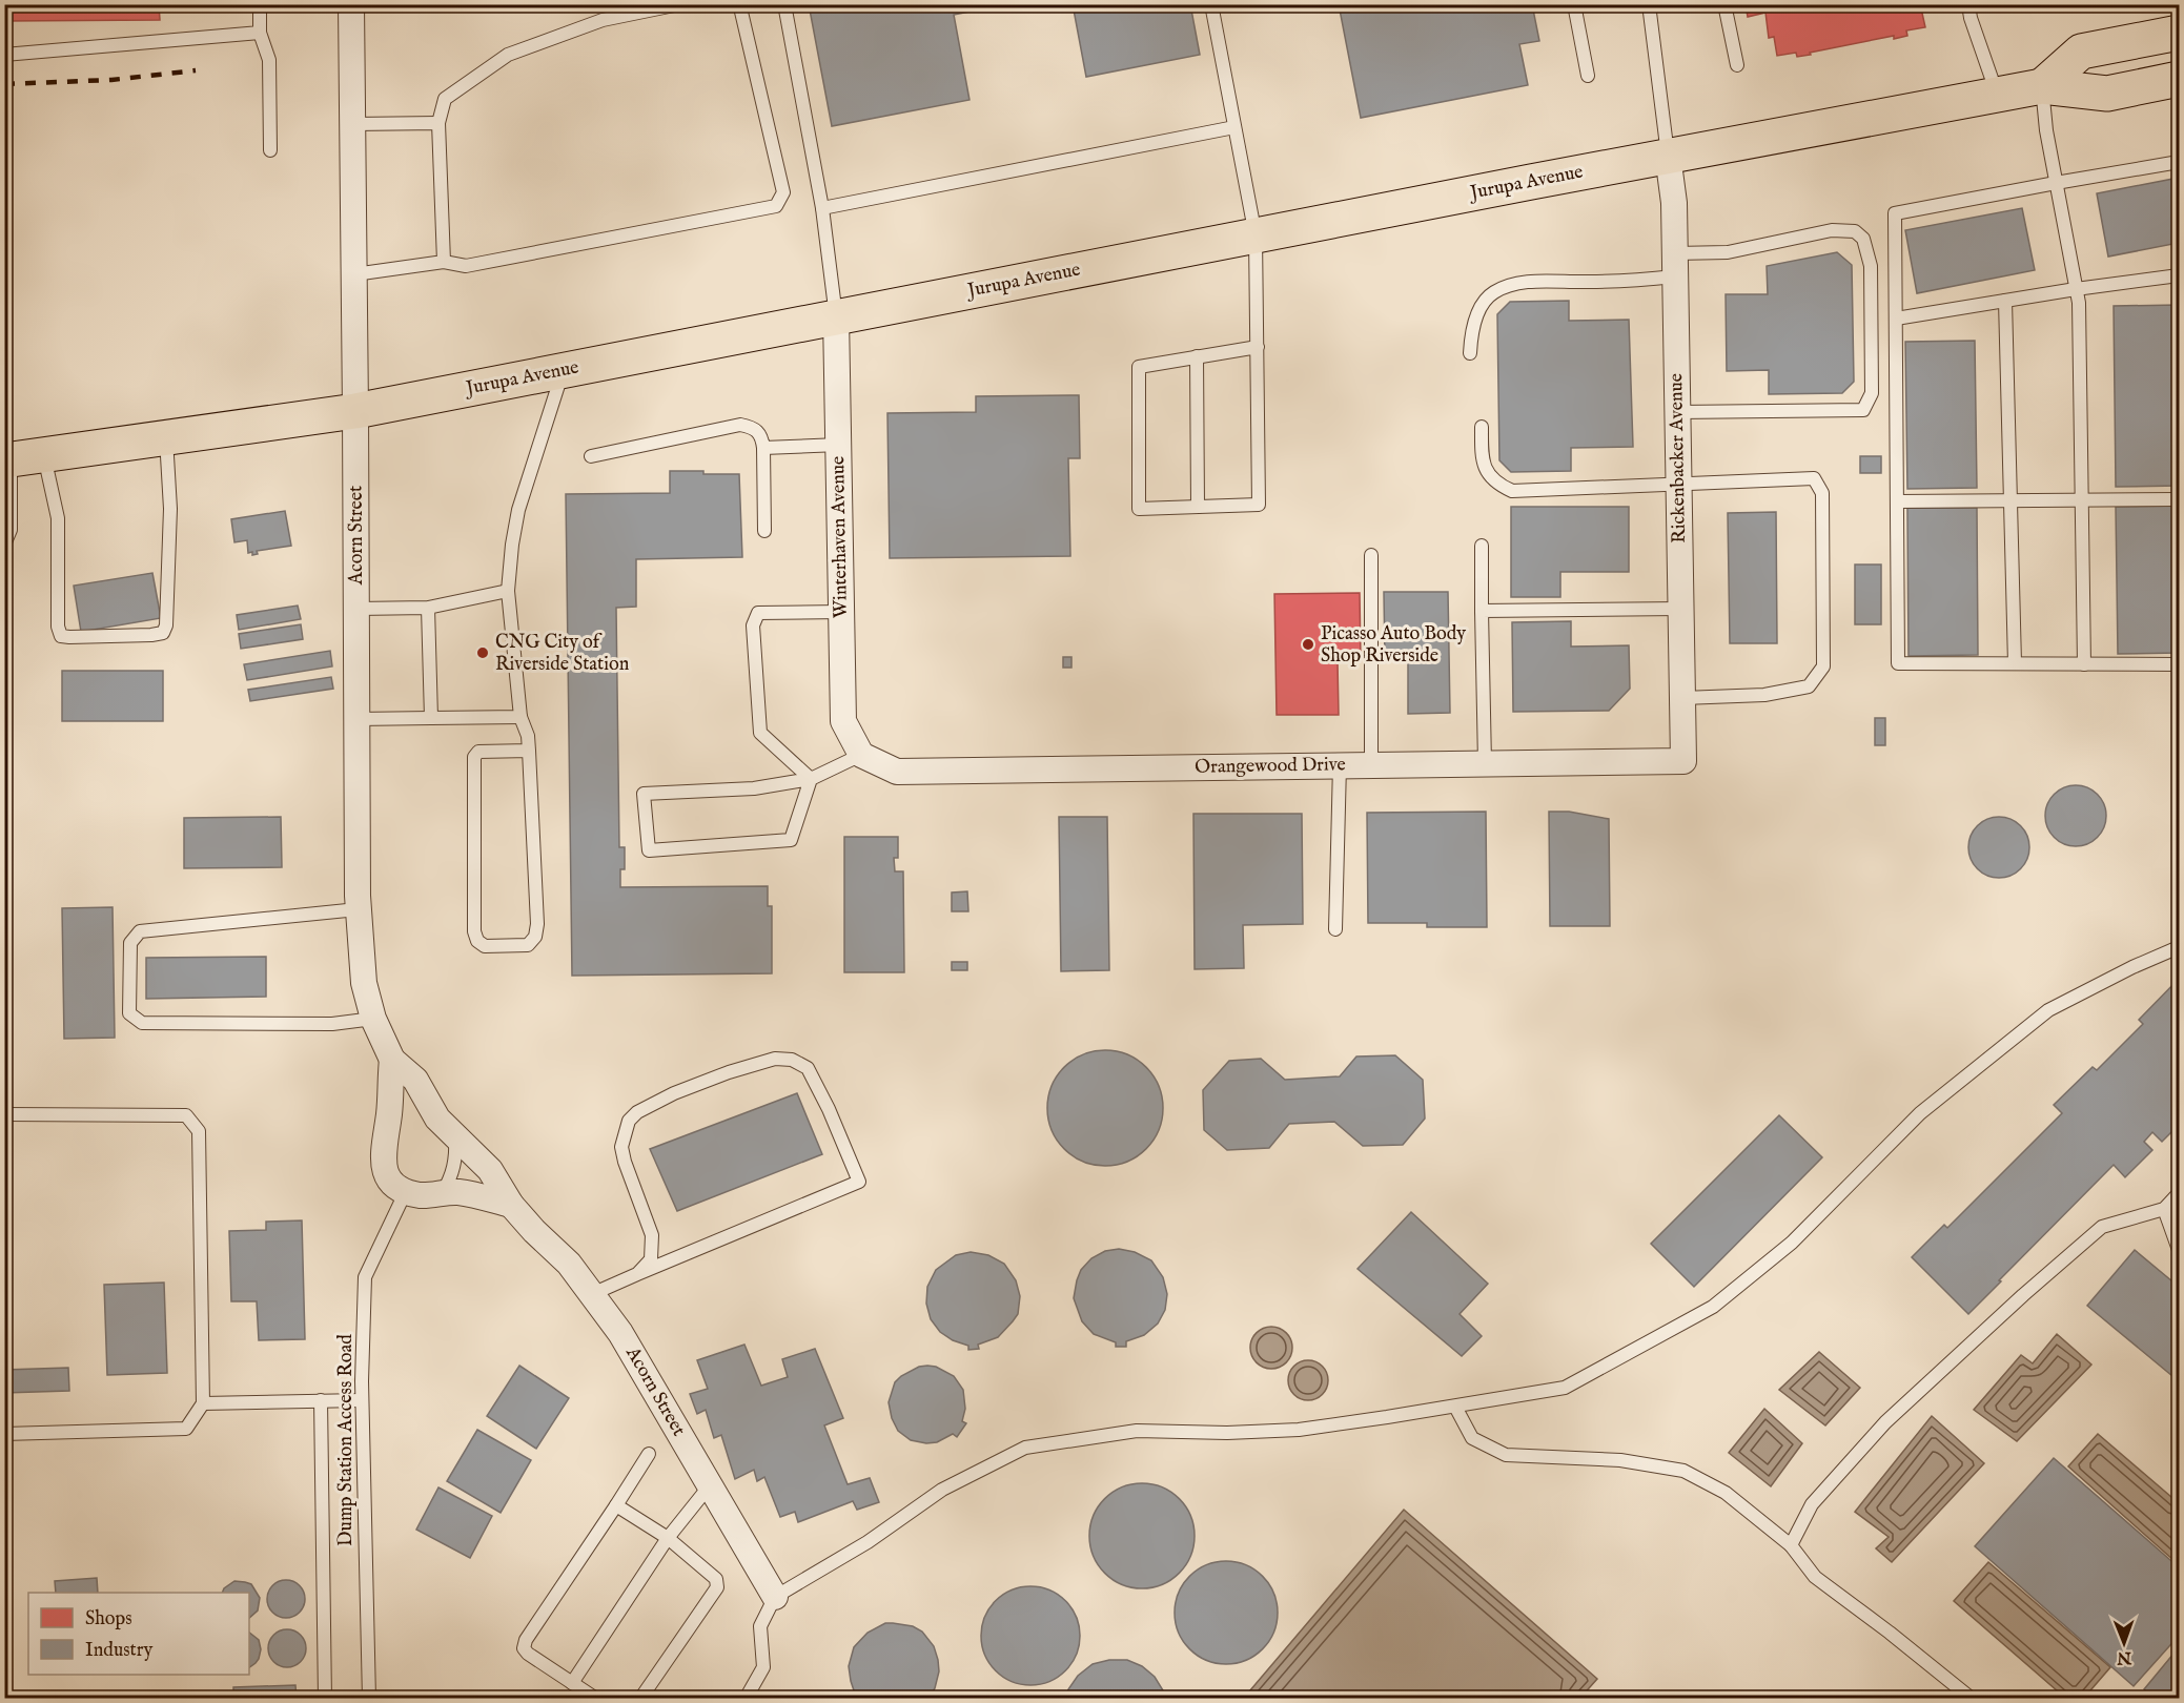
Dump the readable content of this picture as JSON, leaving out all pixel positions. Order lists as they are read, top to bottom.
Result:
{
  "streets": {
    "main road": ["Jurupa Avenue"],
    "street": [
      "Rickenbacker Avenue",
      "Acorn Street",
      "Winterhaven Avenue",
      "Orangewood Drive"
    ],
    "lane": ["Dump Station Access Road"]
  },
  "crossings": [
    ["Jurupa Avenue", "Rickenbacker Avenue"],
    ["Jurupa Avenue", "Acorn Street"],
    ["Jurupa Avenue", "Winterhaven Avenue"],
    ["Rickenbacker Avenue", "Orangewood Drive"],
    ["Acorn Street", "Dump Station Access Road"],
    ["Winterhaven Avenue", "Orangewood Drive"]
  ],
  "places": ["Picasso Auto Body Shop Riverside", "CNG City of Riverside Station"],
  "legend": ["Shops", "Industry"],
  "north": "bottom"
}
